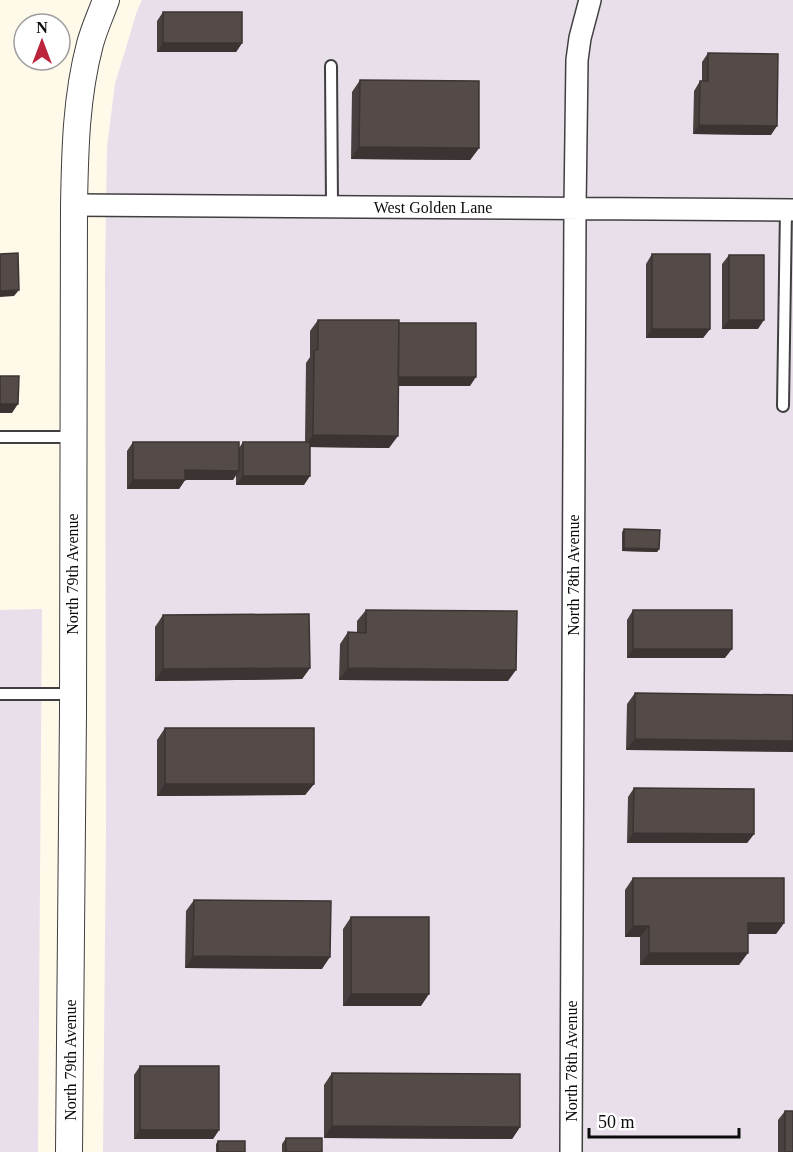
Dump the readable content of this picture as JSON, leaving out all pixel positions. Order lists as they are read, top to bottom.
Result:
{
  "streets": {
    "street": ["West Golden Lane", "North 79th Avenue", "North 78th Avenue"]
  },
  "crossings": [
    ["West Golden Lane", "North 79th Avenue"],
    ["West Golden Lane", "North 78th Avenue"]
  ],
  "scale_bar": "50 m",
  "north": "top"
}
